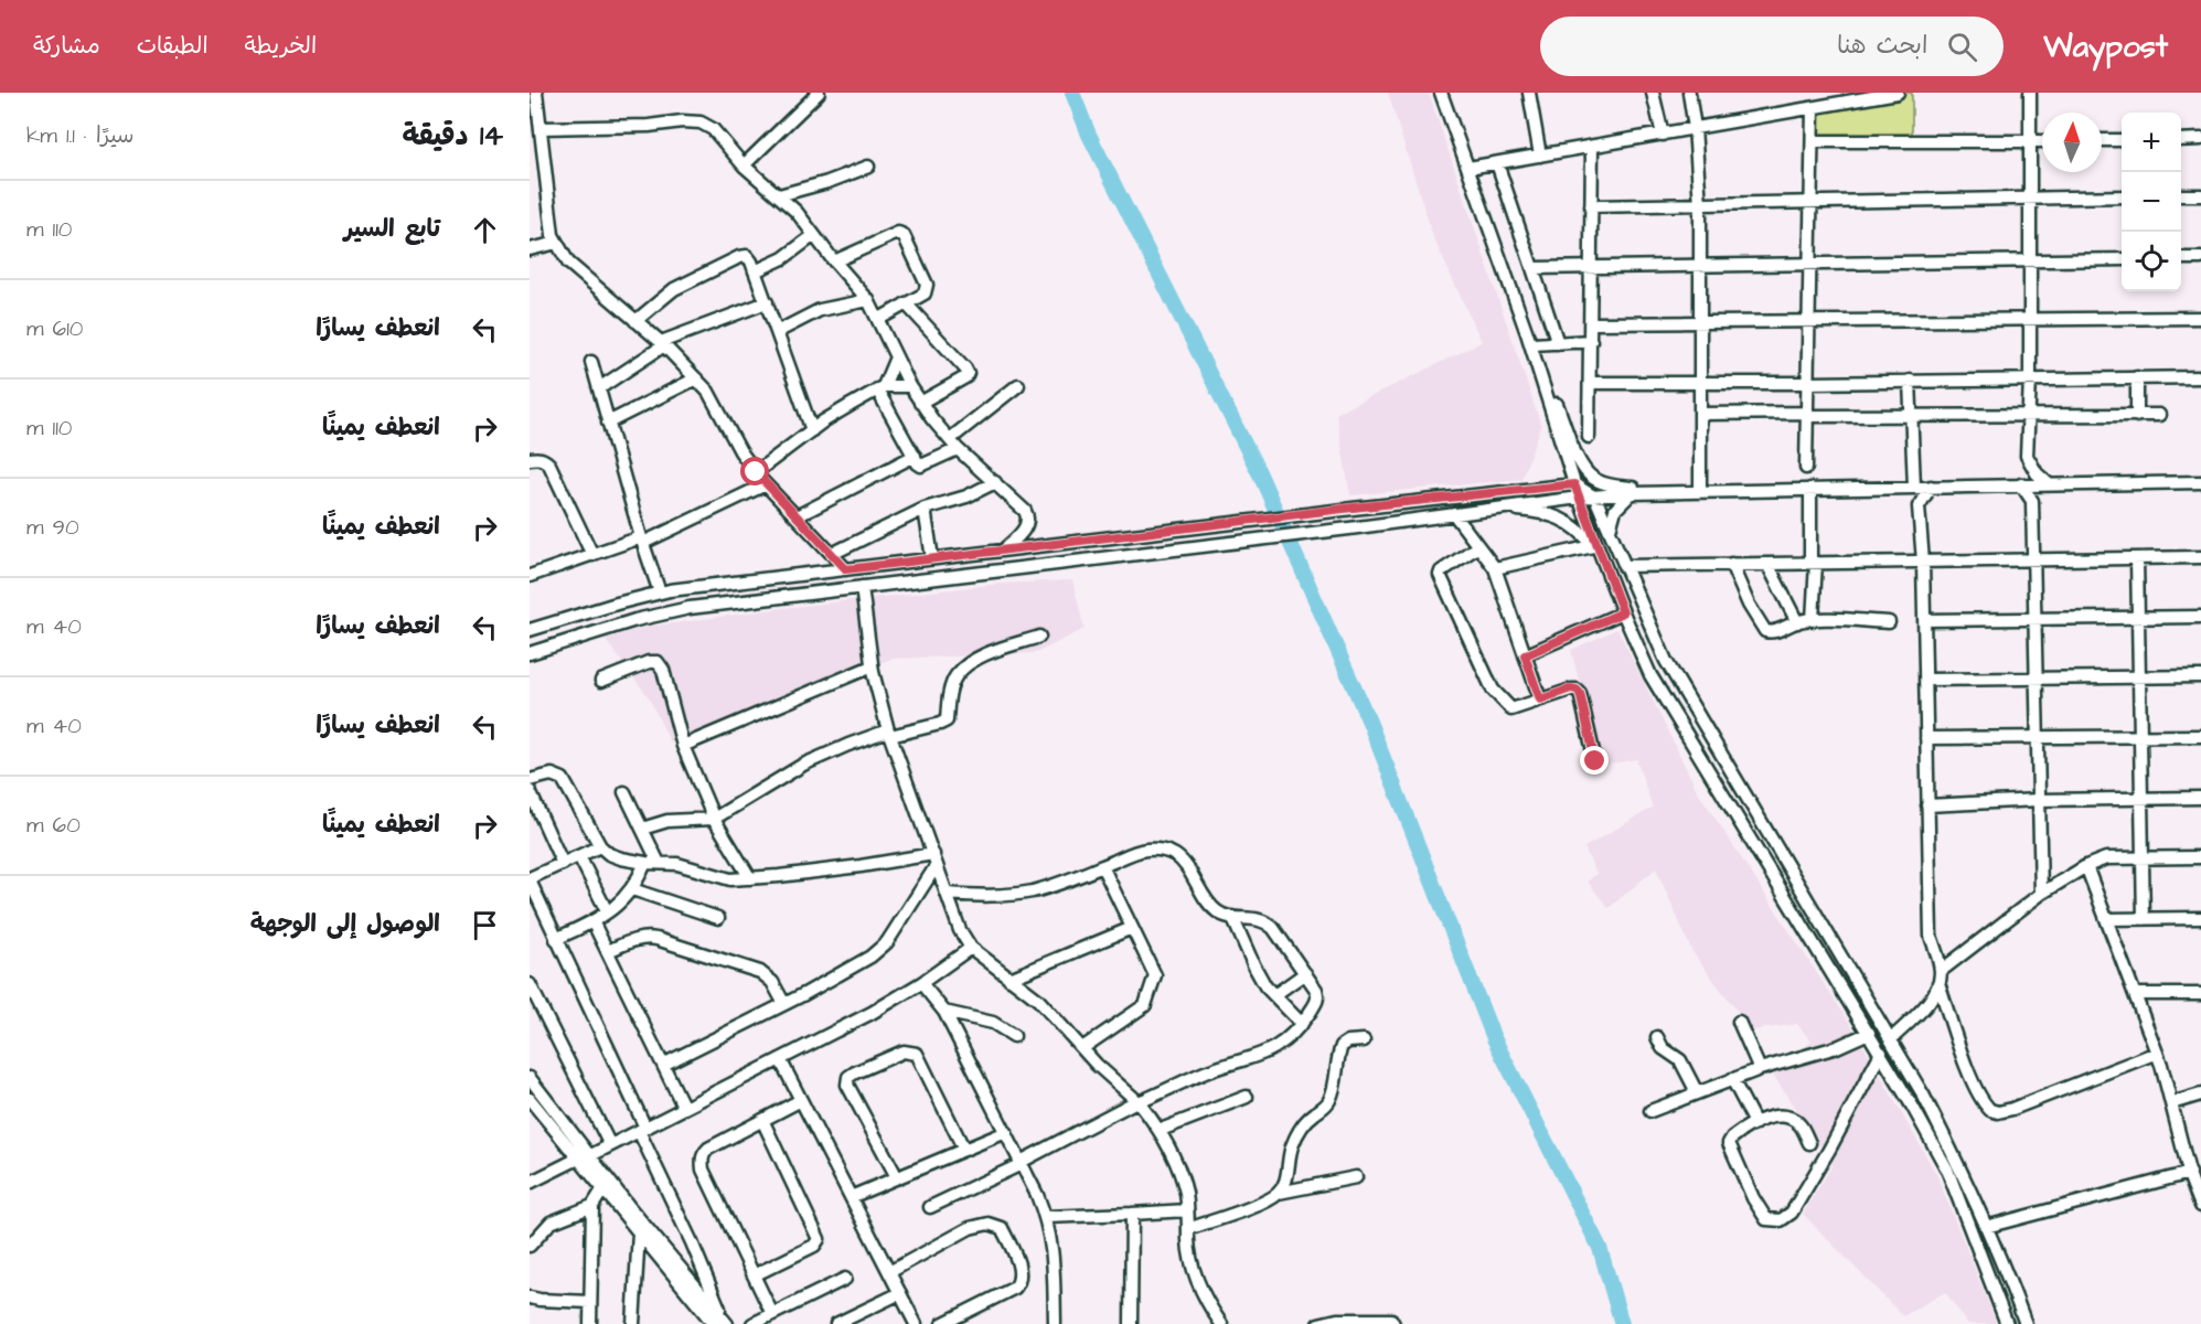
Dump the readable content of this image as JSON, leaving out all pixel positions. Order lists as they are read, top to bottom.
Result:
{
  "north": "top",
  "page": {
    "header": "Waypost",
    "search": "ابحث هنا",
    "nav": ["الخريطة", "الطبقات", "مشاركة"],
    "heading": ["14 دقيقة", "سيرًا · 1.1 km"],
    "map_buttons": ["+", "−"],
    "list": [
      ["تابع السير", "110 m"],
      ["انعطف يسارًا", "610 m"],
      ["انعطف يمينًا", "110 m"],
      ["انعطف يمينًا", "90 m"],
      ["انعطف يسارًا", "40 m"],
      ["انعطف يسارًا", "40 m"],
      ["انعطف يمينًا", "60 m"],
      "الوصول إلى الوجهة"
    ]
  }
}
